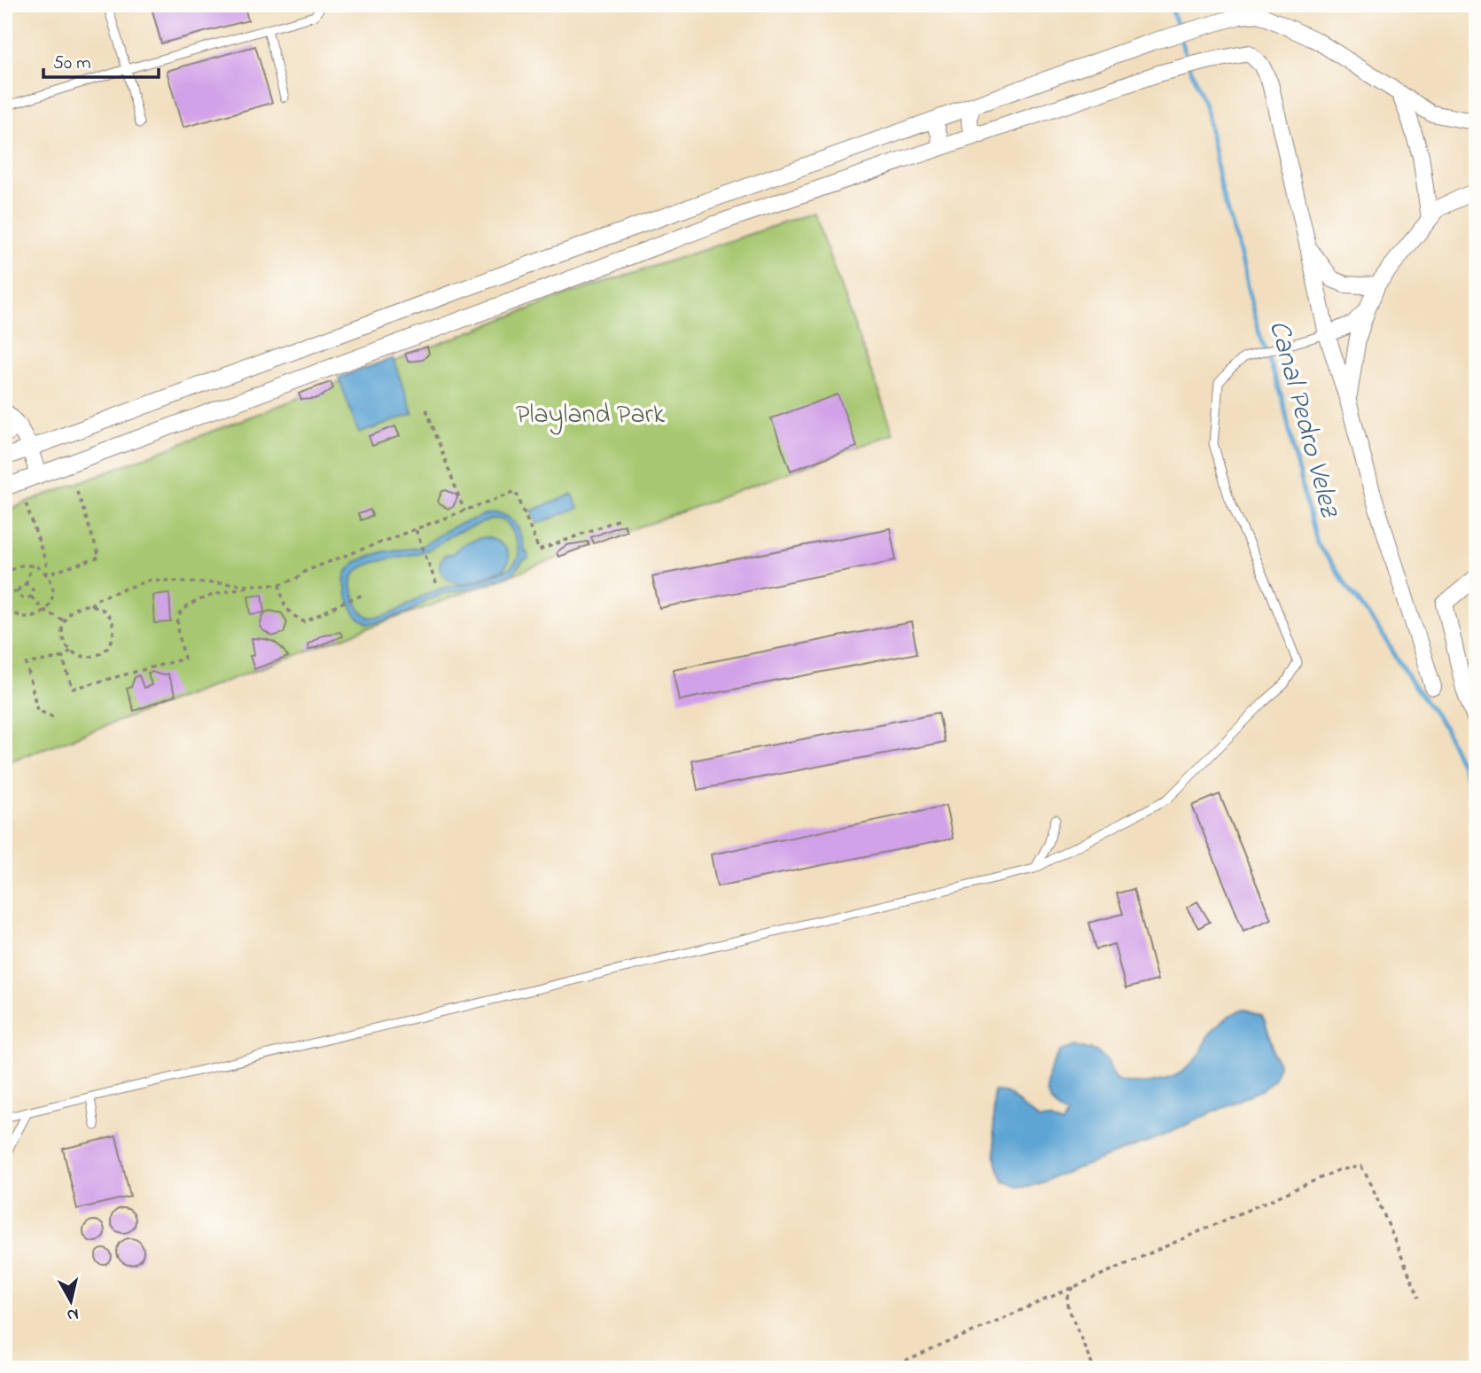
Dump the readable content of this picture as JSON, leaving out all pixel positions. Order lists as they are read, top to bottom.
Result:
{
  "water": ["Canal Pedro Velez"],
  "parks": ["Playland Park"],
  "scale_bar": "50 m",
  "north": "bottom"
}
